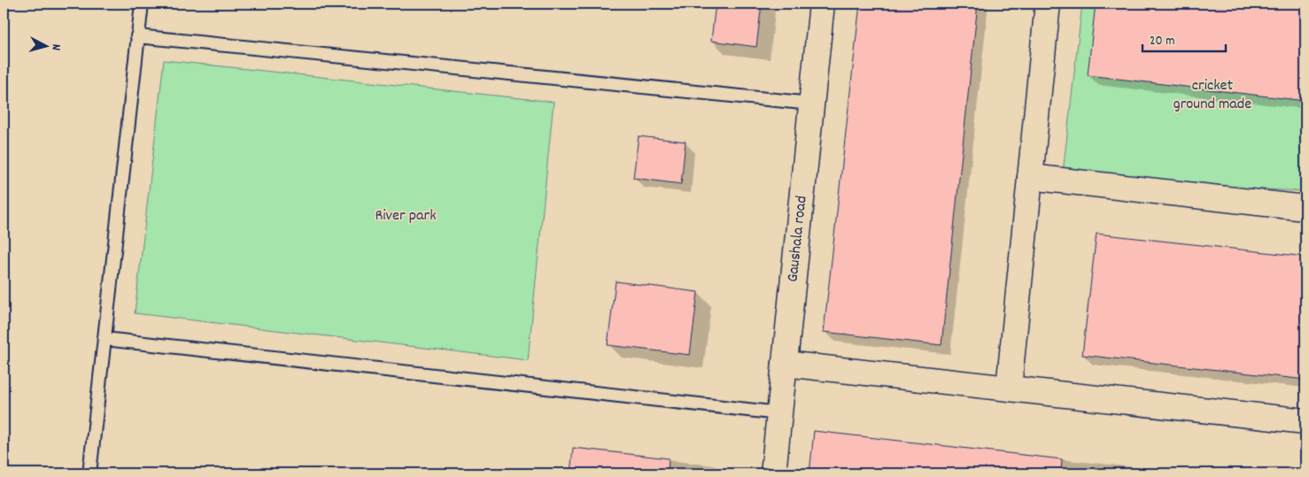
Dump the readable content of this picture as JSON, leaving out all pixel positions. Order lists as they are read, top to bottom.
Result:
{
  "streets": {
    "street": ["Gaushala road"]
  },
  "parks": ["cricket ground made", "River park"],
  "scale_bar": "20 m",
  "north": "right"
}
